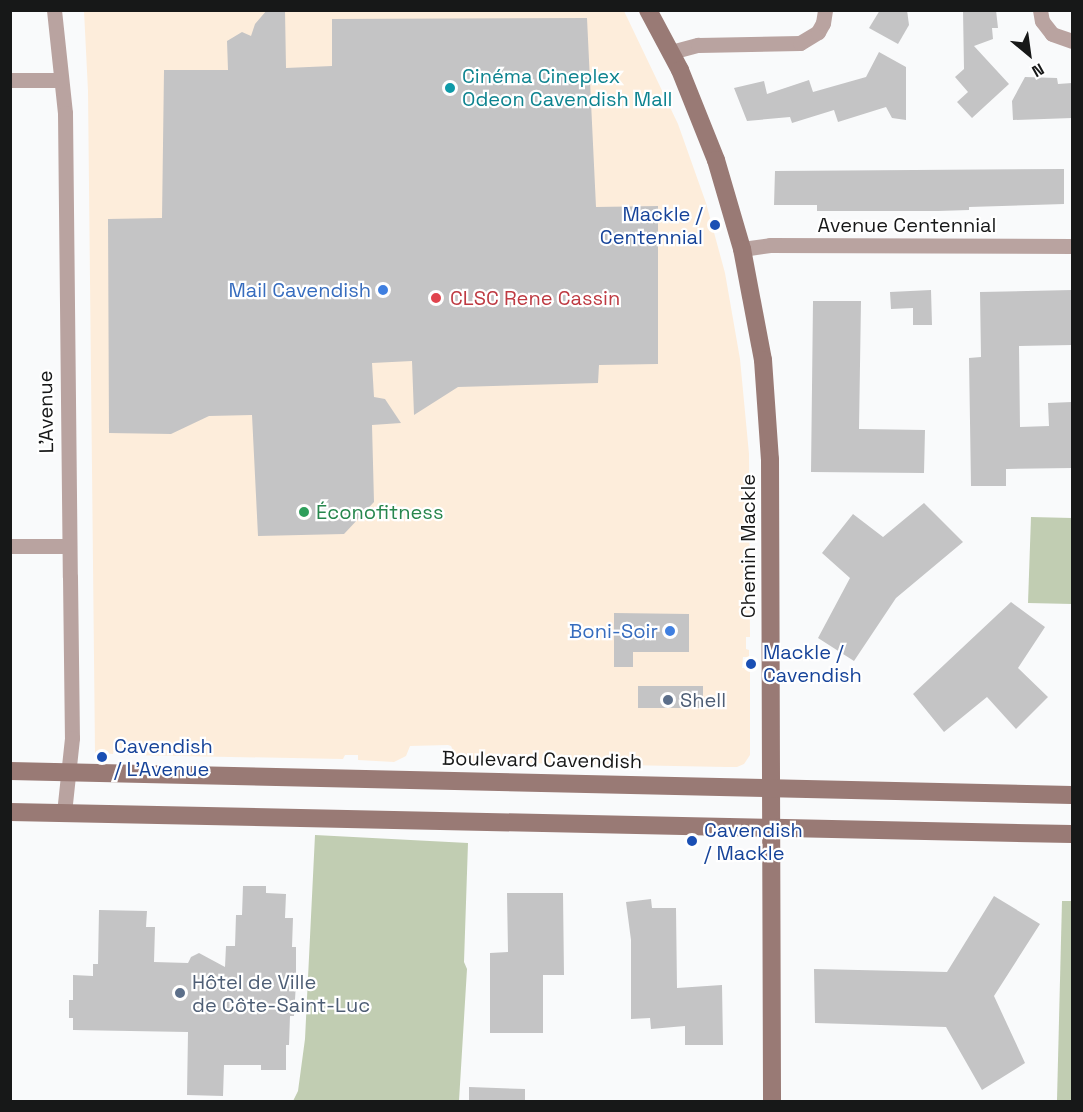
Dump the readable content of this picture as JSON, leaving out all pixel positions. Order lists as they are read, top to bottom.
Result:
{
  "streets": {
    "main road": ["Chemin Mackle", "Boulevard Cavendish"],
    "street": ["Avenue Centennial", "L'Avenue"]
  },
  "crossings": [
    ["Avenue Centennial", "Chemin Mackle"],
    ["L'Avenue", "Boulevard Cavendish"],
    ["Chemin Mackle", "Boulevard Cavendish"]
  ],
  "places": [
    "Cinéma Cineplex Odeon Cavendish Mall",
    "Mackle / Centennial",
    "Mail Cavendish",
    "CLSC Rene Cassin",
    "Éconofitness",
    "Boni-Soir",
    "Mackle / Cavendish",
    "Shell",
    "Cavendish / L'Avenue",
    "Cavendish / Mackle",
    "Hôtel de Ville de Côte-Saint-Luc"
  ],
  "north": "bottom right"
}
